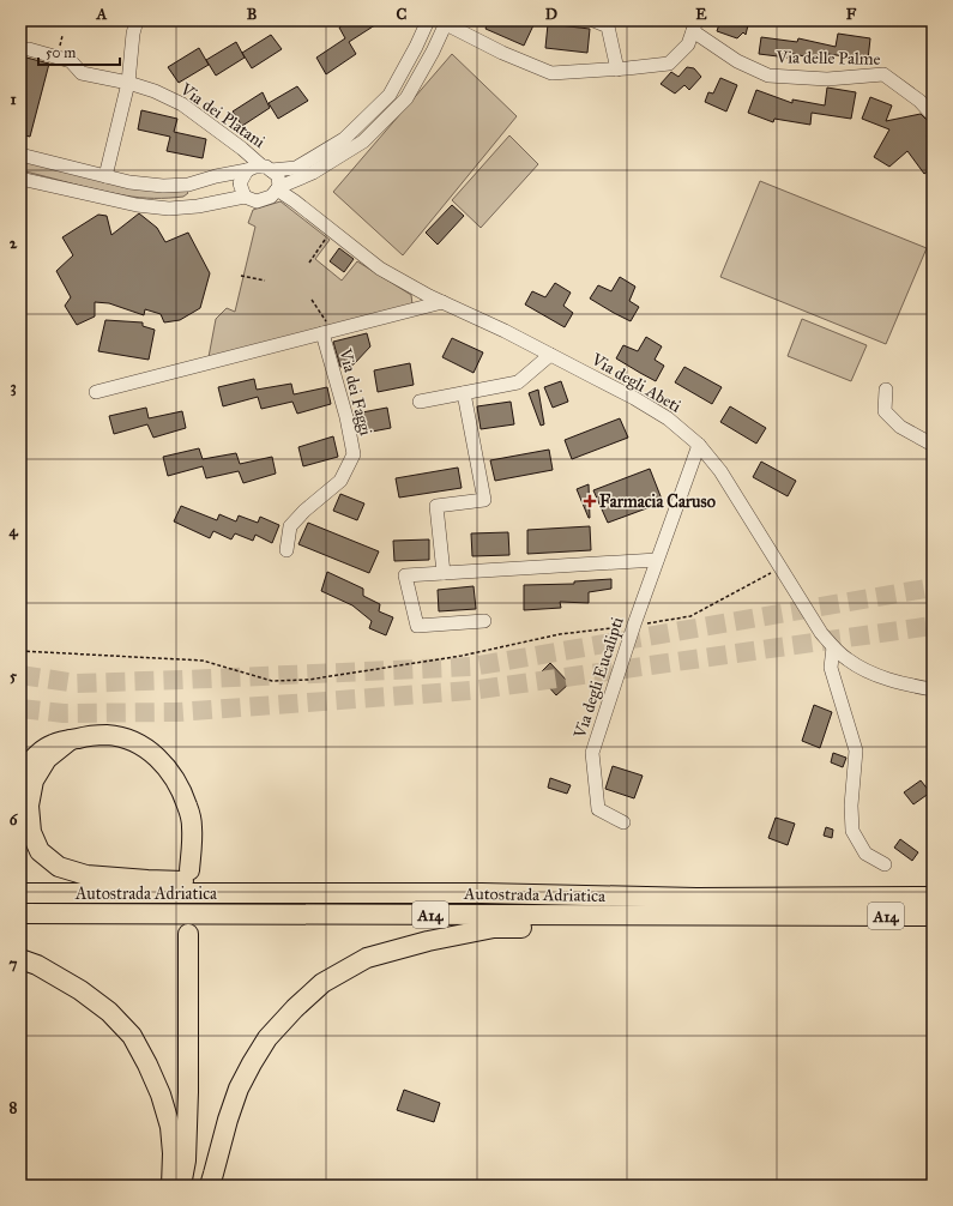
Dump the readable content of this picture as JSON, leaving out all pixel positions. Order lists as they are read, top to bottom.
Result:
{
  "streets": {
    "highway": ["Autostrada Adriatica", "A14"],
    "street": [
      "Via delle Palme",
      "Via dei Platani",
      "Via degli Abeti",
      "Via dei Faggi",
      "Via degli Eucalipti"
    ]
  },
  "crossings": [
    ["Via dei Platani", "Via degli Abeti"],
    ["Via degli Abeti", "Via dei Faggi"],
    ["Via degli Abeti", "Via degli Eucalipti"]
  ],
  "places": {
    "health": ["Farmacia Caruso"]
  },
  "scale_bar": "50 m",
  "grid": {
    "columns": [
      "A",
      "B",
      "C",
      "D",
      "E",
      "F"
    ],
    "rows": [
      "1",
      "2",
      "3",
      "4",
      "5",
      "6",
      "7",
      "8"
    ]
  }
}
